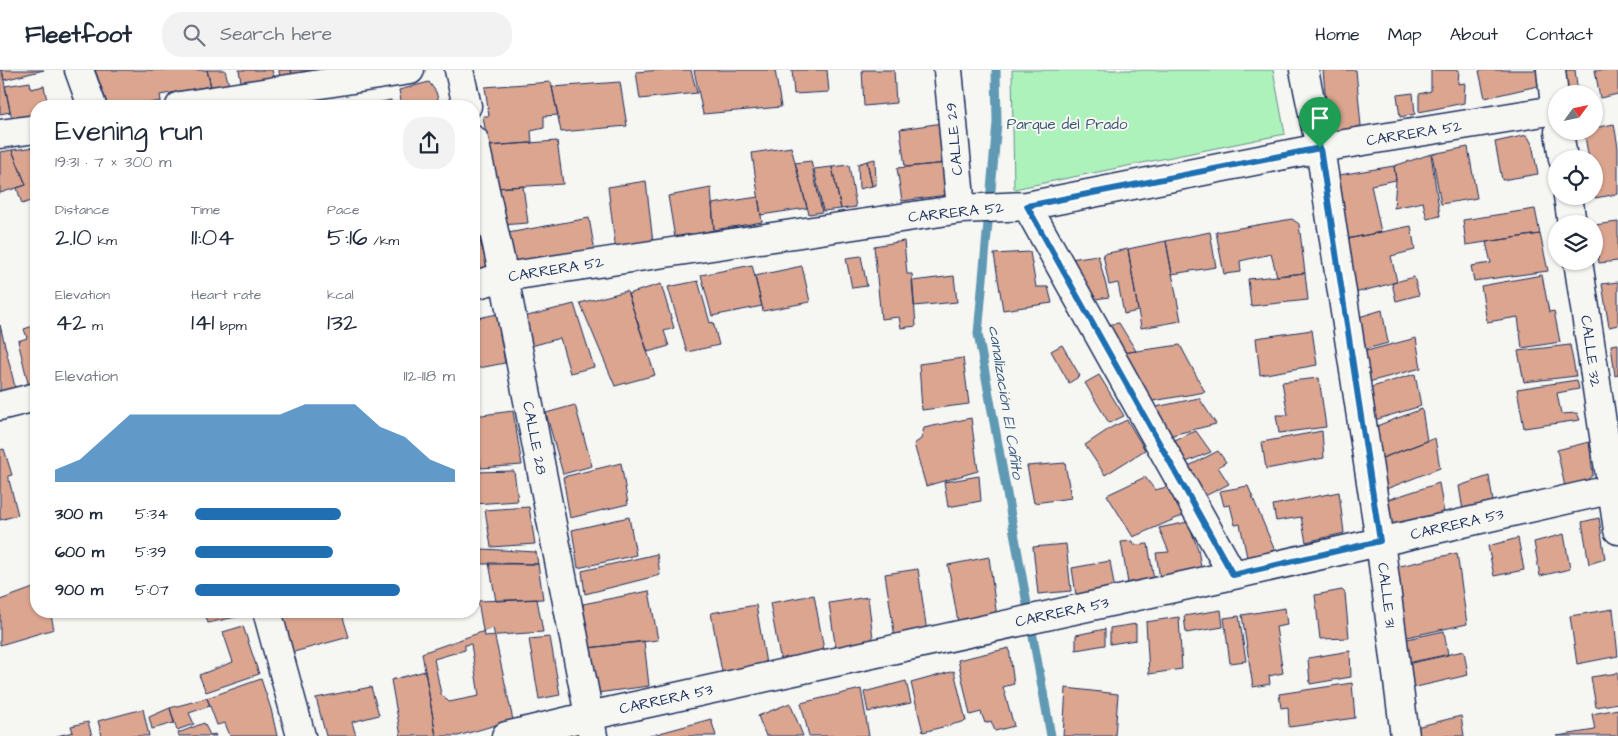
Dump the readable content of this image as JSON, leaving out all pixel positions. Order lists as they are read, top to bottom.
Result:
{
  "streets": {
    "street": [
      "CARRERA 52",
      "CALLE 29",
      "CALLE 32",
      "CALLE 28",
      "CARRERA 53",
      "CALLE 31"
    ]
  },
  "crossings": [
    ["CARRERA 52", "CALLE 29"],
    ["CARRERA 52", "CALLE 28"],
    ["CARRERA 52", "CALLE 31"],
    ["CALLE 29", "CARRERA 53"],
    ["CALLE 32", "CARRERA 53"],
    ["CALLE 28", "CARRERA 53"],
    ["CARRERA 53", "CALLE 31"]
  ],
  "water": ["canalización El Cañito"],
  "parks": ["Parque del Prado"],
  "north": "top right",
  "page": {
    "header": "Fleetfoot",
    "search": "Search here",
    "nav": [
      "Home",
      "Map",
      "About",
      "Contact"
    ],
    "heading": ["Evening run", "19:31 · 7 × 300 m"],
    "stats": [
      ["Distance", "2.10 km"],
      ["Time", "11:04"],
      ["Pace", "5:16 /km"],
      ["Elevation", "42 m"],
      ["Heart rate", "141 bpm"],
      ["kcal", "132"]
    ],
    "chart": ["Elevation", "112–118 m"],
    "list": [
      {
        "name": "300 m",
        "note": "5:34"
      },
      {
        "name": "600 m",
        "note": "5:39"
      },
      {
        "name": "900 m",
        "note": "5:07"
      }
    ]
  }
}
